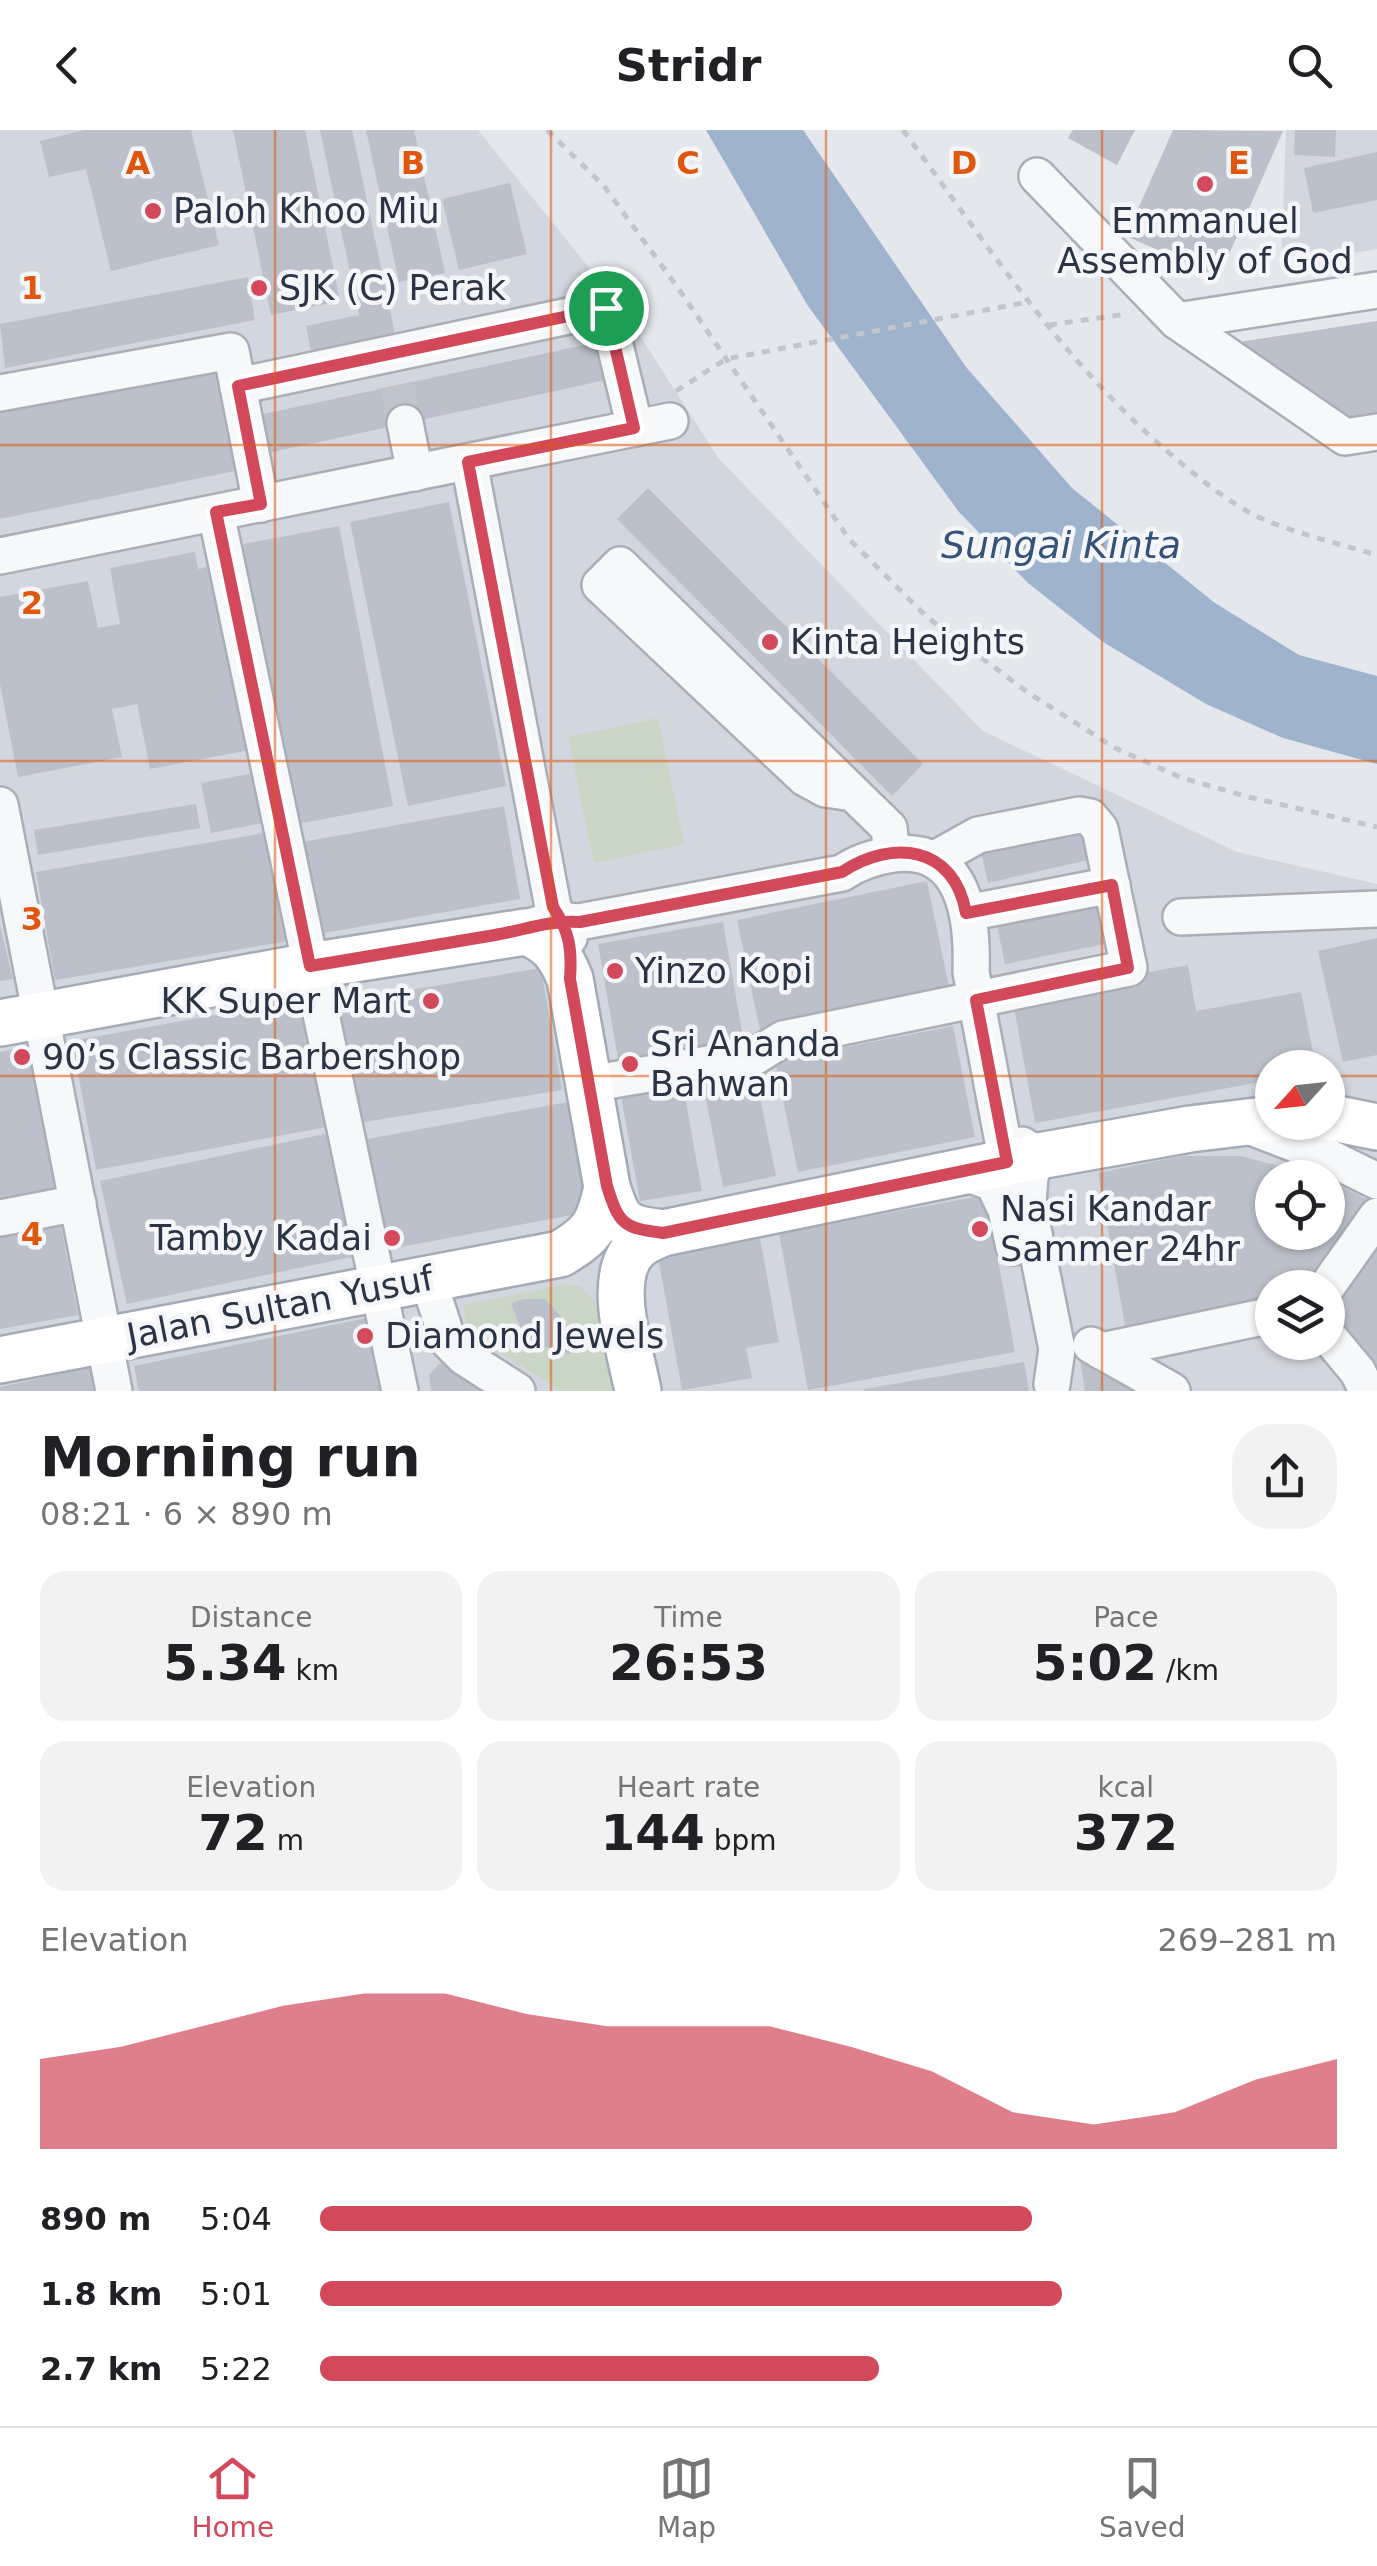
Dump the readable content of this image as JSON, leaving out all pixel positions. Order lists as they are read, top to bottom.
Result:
{
  "streets": {
    "main road": ["Jalan Sultan Yusuf"]
  },
  "water": ["Sungai Kinta"],
  "places": [
    "Emmanuel Assembly of God",
    "Paloh Khoo Miu",
    "SJK (C) Perak",
    "Kinta Heights",
    "Yinzo Kopi",
    "KK Super Mart",
    "90’s Classic Barbershop",
    "Sri Ananda Bahwan",
    "Nasi Kandar Sammer 24hr",
    "Tamby Kadai",
    "Diamond Jewels"
  ],
  "north": "bottom left",
  "page": {
    "header": "Stridr",
    "heading": ["Morning run", "08:21 · 6 × 890 m"],
    "stats": [
      ["Distance", "5.34 km"],
      ["Time", "26:53"],
      ["Pace", "5:02 /km"],
      ["Elevation", "72 m"],
      ["Heart rate", "144 bpm"],
      ["kcal", "372"]
    ],
    "chart": ["Elevation", "269–281 m"],
    "list": [
      {
        "name": "890 m",
        "note": "5:04"
      },
      {
        "name": "1.8 km",
        "note": "5:01"
      },
      {
        "name": "2.7 km",
        "note": "5:22"
      }
    ],
    "tabs": ["Home", "Map", "Saved"]
  },
  "grid": {
    "columns": [
      "A",
      "B",
      "C",
      "D",
      "E"
    ],
    "rows": [
      "1",
      "2",
      "3",
      "4"
    ]
  }
}
